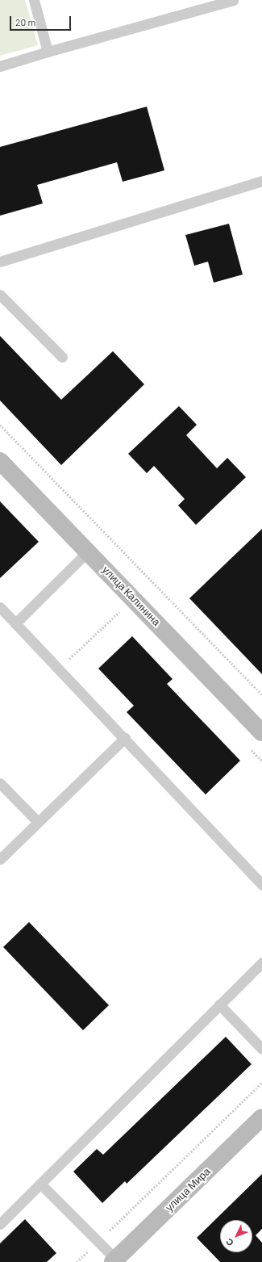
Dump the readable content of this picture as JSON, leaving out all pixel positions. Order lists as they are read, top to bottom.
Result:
{
  "streets": {
    "street": ["улица Калинина", "улица Мира"]
  },
  "scale_bar": "20 m",
  "north": "bottom left"
}
